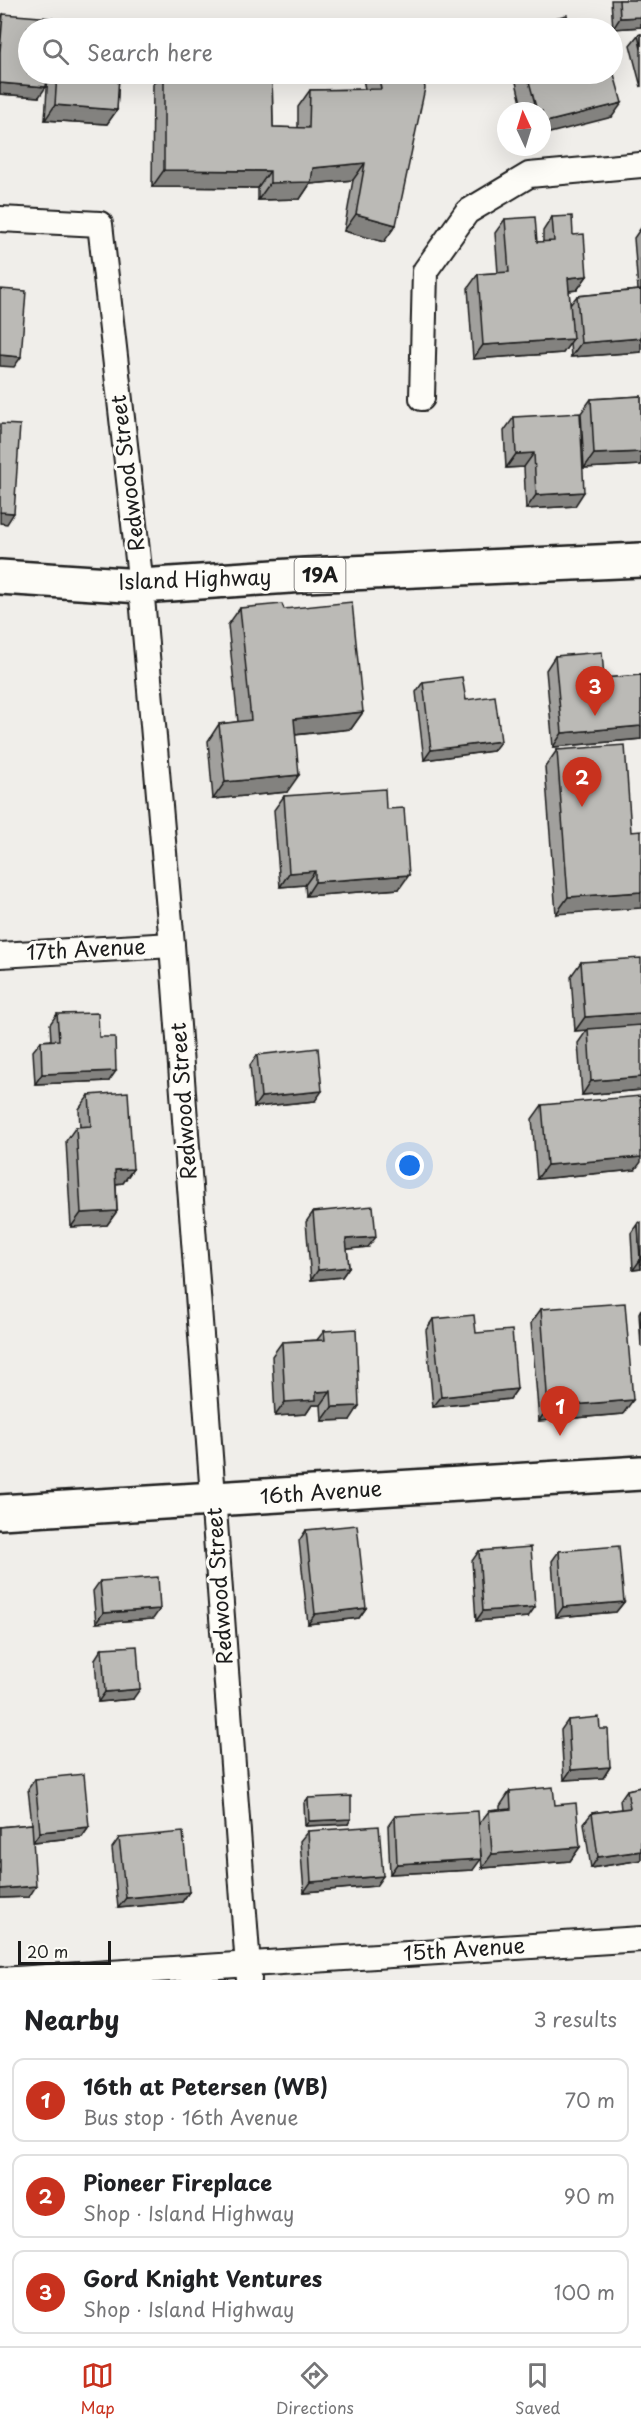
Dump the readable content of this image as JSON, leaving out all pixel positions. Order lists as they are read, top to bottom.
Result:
{
  "streets": {
    "main road": ["19A", "Island Highway", "16th Avenue"],
    "street": ["Redwood Street", "17th Avenue", "15th Avenue"]
  },
  "crossings": [
    ["Redwood Street", "Island Highway"],
    ["Redwood Street", "17th Avenue"],
    ["Redwood Street", "16th Avenue"],
    ["Redwood Street", "15th Avenue"]
  ],
  "scale_bar": "20 m",
  "north": "top",
  "page": {
    "search": "Search here",
    "pins": ["3", "2", "1"],
    "scale": "20 m",
    "heading": ["Nearby", "3 results"],
    "list": [
      {
        "mark": "1",
        "name": "16th at Petersen (WB)",
        "note": "Bus stop · 16th Avenue",
        "value": "70 m"
      },
      {
        "mark": "2",
        "name": "Pioneer Fireplace",
        "note": "Shop · Island Highway",
        "value": "90 m"
      },
      {
        "mark": "3",
        "name": "Gord Knight Ventures",
        "note": "Shop · Island Highway",
        "value": "100 m"
      }
    ],
    "nav": ["Map", "Directions", "Saved"]
  }
}
